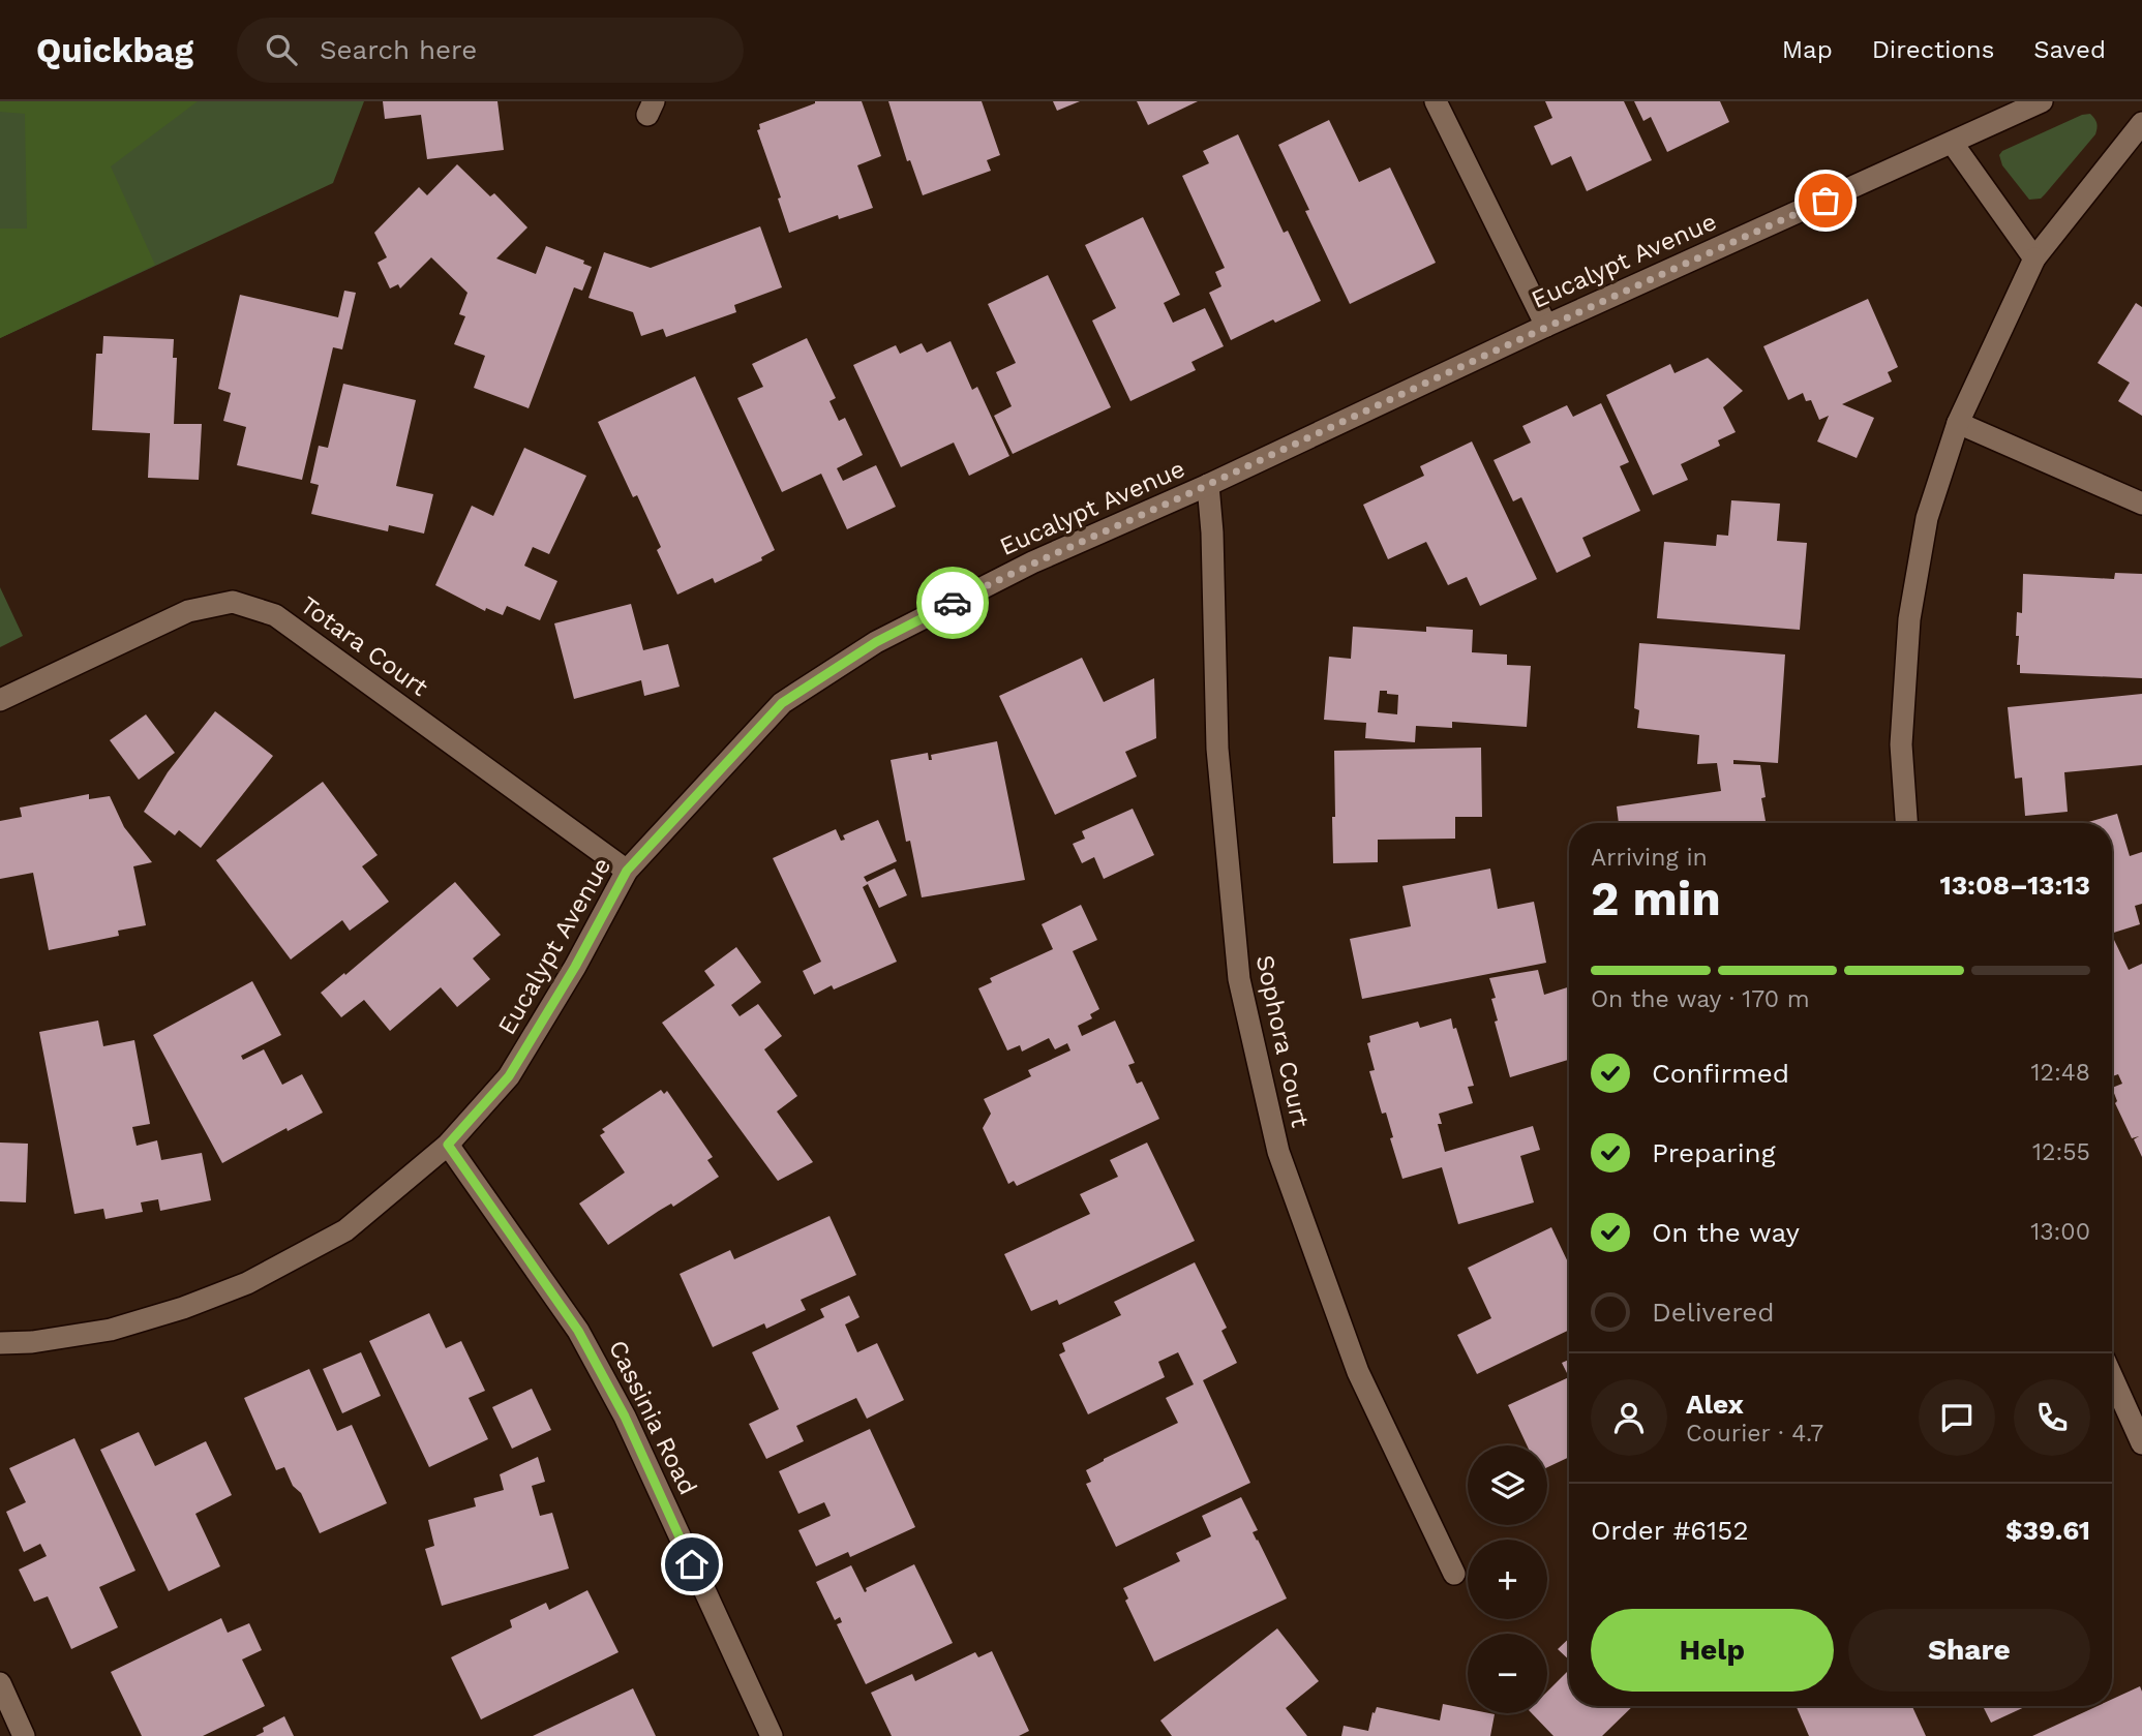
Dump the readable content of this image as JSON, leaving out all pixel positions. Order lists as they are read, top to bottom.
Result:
{
  "streets": {
    "street": [
      "Eucalypt Avenue",
      "Totara Court",
      "Sophora Court",
      "Cassinia Road"
    ]
  },
  "crossings": [
    ["Eucalypt Avenue", "Totara Court"],
    ["Eucalypt Avenue", "Sophora Court"],
    ["Eucalypt Avenue", "Cassinia Road"]
  ],
  "page": {
    "header": "Quickbag",
    "search": "Search here",
    "nav": ["Map", "Directions", "Saved"],
    "heading": ["2 min", "Arriving in", "13:08–13:13"],
    "panel": [
      "Alex",
      "Courier · 4.7",
      "Order #6152",
      "$39.61"
    ],
    "bar": "On the way · 170 m",
    "list": [
      ["Confirmed", "12:48"],
      ["Preparing", "12:55"],
      ["On the way", "13:00"],
      "Delivered"
    ],
    "map_buttons": ["+", "−"],
    "buttons": ["Help", "Share"]
  }
}
